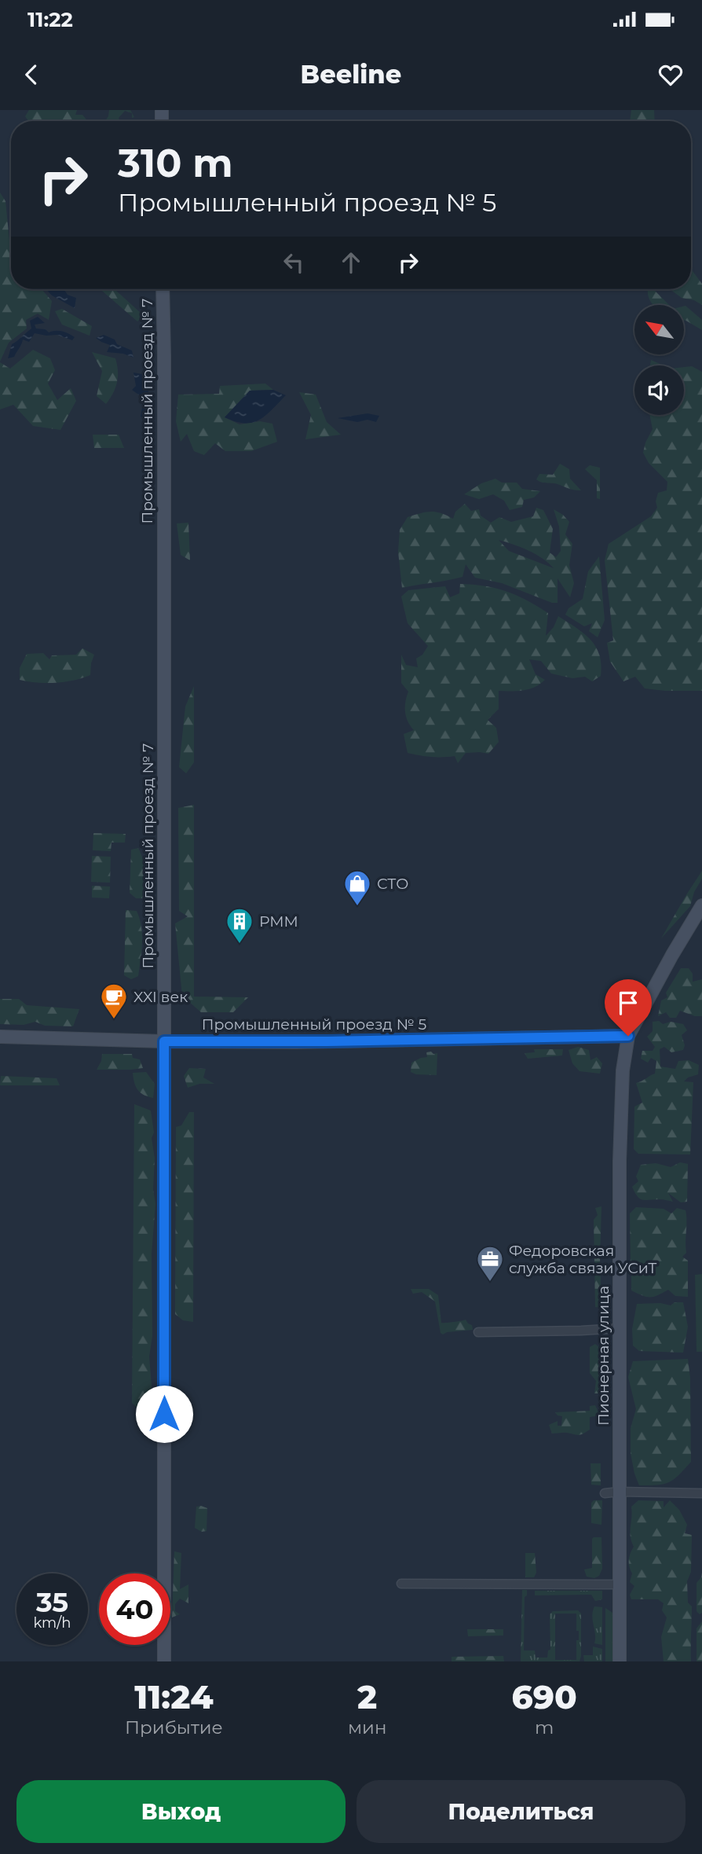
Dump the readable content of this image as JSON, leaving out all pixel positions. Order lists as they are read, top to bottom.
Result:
{
  "streets": {
    "street": ["Промышленный проезд № 7", "Промышленный проезд № 5", "Пионерная улица"]
  },
  "crossings": [
    ["Промышленный проезд № 7", "Промышленный проезд № 5"],
    ["Промышленный проезд № 5", "Пионерная улица"]
  ],
  "places": {
    "shop": ["СТО"],
    "building": ["РММ"],
    "cafe": ["XXI век"],
    "office": ["Федоровская служба связи УСиТ"]
  },
  "north": "top left",
  "page": {
    "status": "11:22",
    "header": "Beeline",
    "turn": ["310 m", "Промышленный проезд № 5"],
    "speed": "35 km/h",
    "limit": "40",
    "eta": [
      "11:24",
      "Прибытие",
      "2",
      "мин",
      "690",
      "m"
    ],
    "buttons": ["Выход", "Поделиться"]
  }
}
